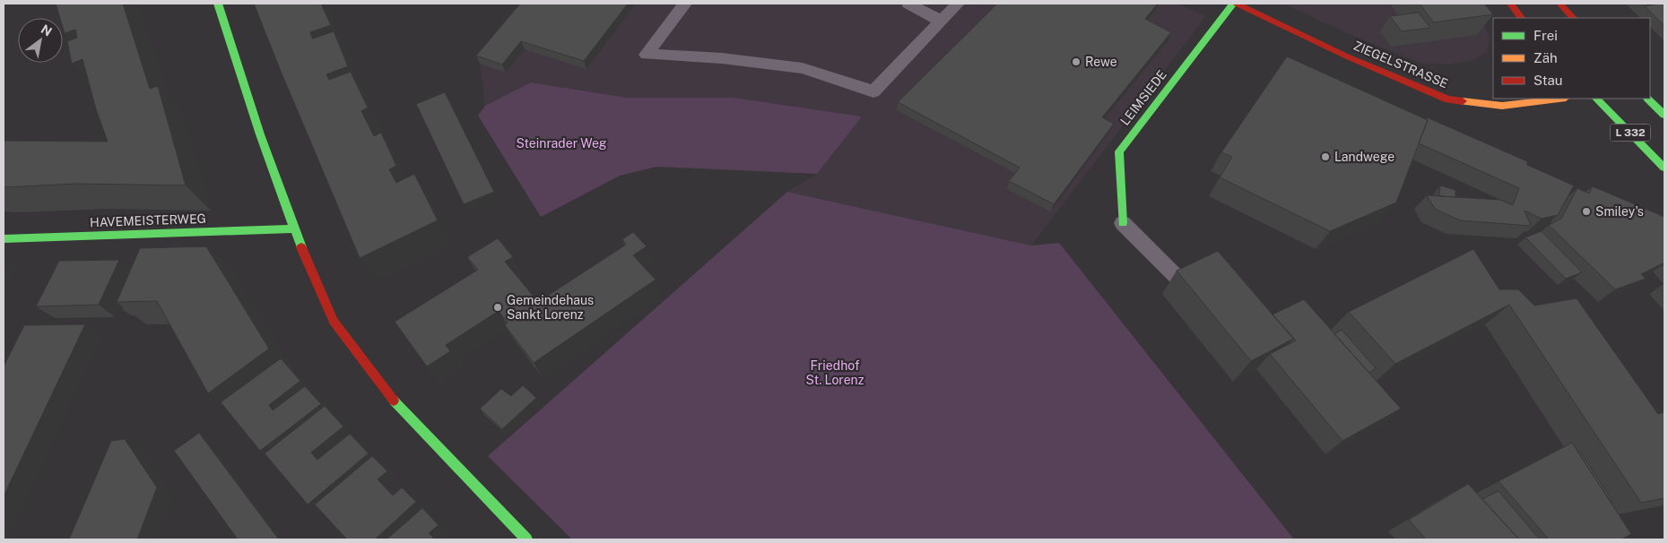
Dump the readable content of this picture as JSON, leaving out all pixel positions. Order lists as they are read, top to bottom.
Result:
{
  "streets": {
    "street": [
      "ZIEGELSTRASSE",
      "LEIMSIEDE",
      "L 332",
      "HAVEMEISTERWEG"
    ]
  },
  "parks": ["Steinrader Weg", "Friedhof St. Lorenz"],
  "places": [
    "Rewe",
    "Landwege",
    "Smiley's",
    "Gemeindehaus Sankt Lorenz"
  ],
  "legend": ["Frei", "Zäh", "Stau"],
  "north": "top right"
}
